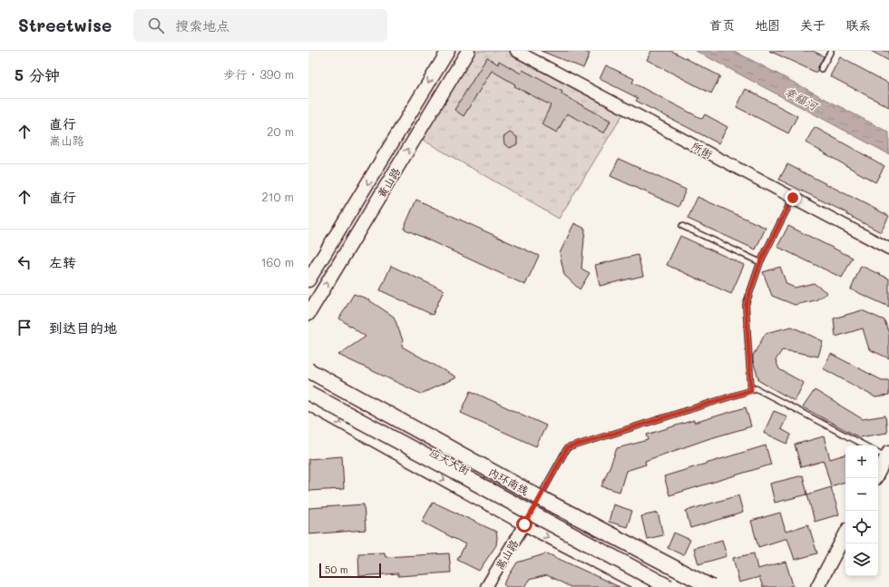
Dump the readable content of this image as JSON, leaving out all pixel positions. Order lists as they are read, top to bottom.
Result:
{
  "streets": {
    "highway": ["内环南线"],
    "main road": ["黄山路", "应天大街"],
    "street": ["所街", "嵩山路"]
  },
  "crossings": [
    ["应天大街", "嵩山路"]
  ],
  "water": ["幸福河"],
  "scale_bar": "50 m",
  "page": {
    "header": "Streetwise",
    "search": "搜索地点",
    "nav": [
      "首页",
      "地图",
      "关于",
      "联系"
    ],
    "heading": ["5 分钟", "步行 · 390 m"],
    "list": [
      ["直行", "嵩山路", "20 m"],
      ["直行", "210 m"],
      ["左转", "160 m"],
      "到达目的地"
    ],
    "map_buttons": ["+", "−"],
    "scale": "50 m"
  }
}
